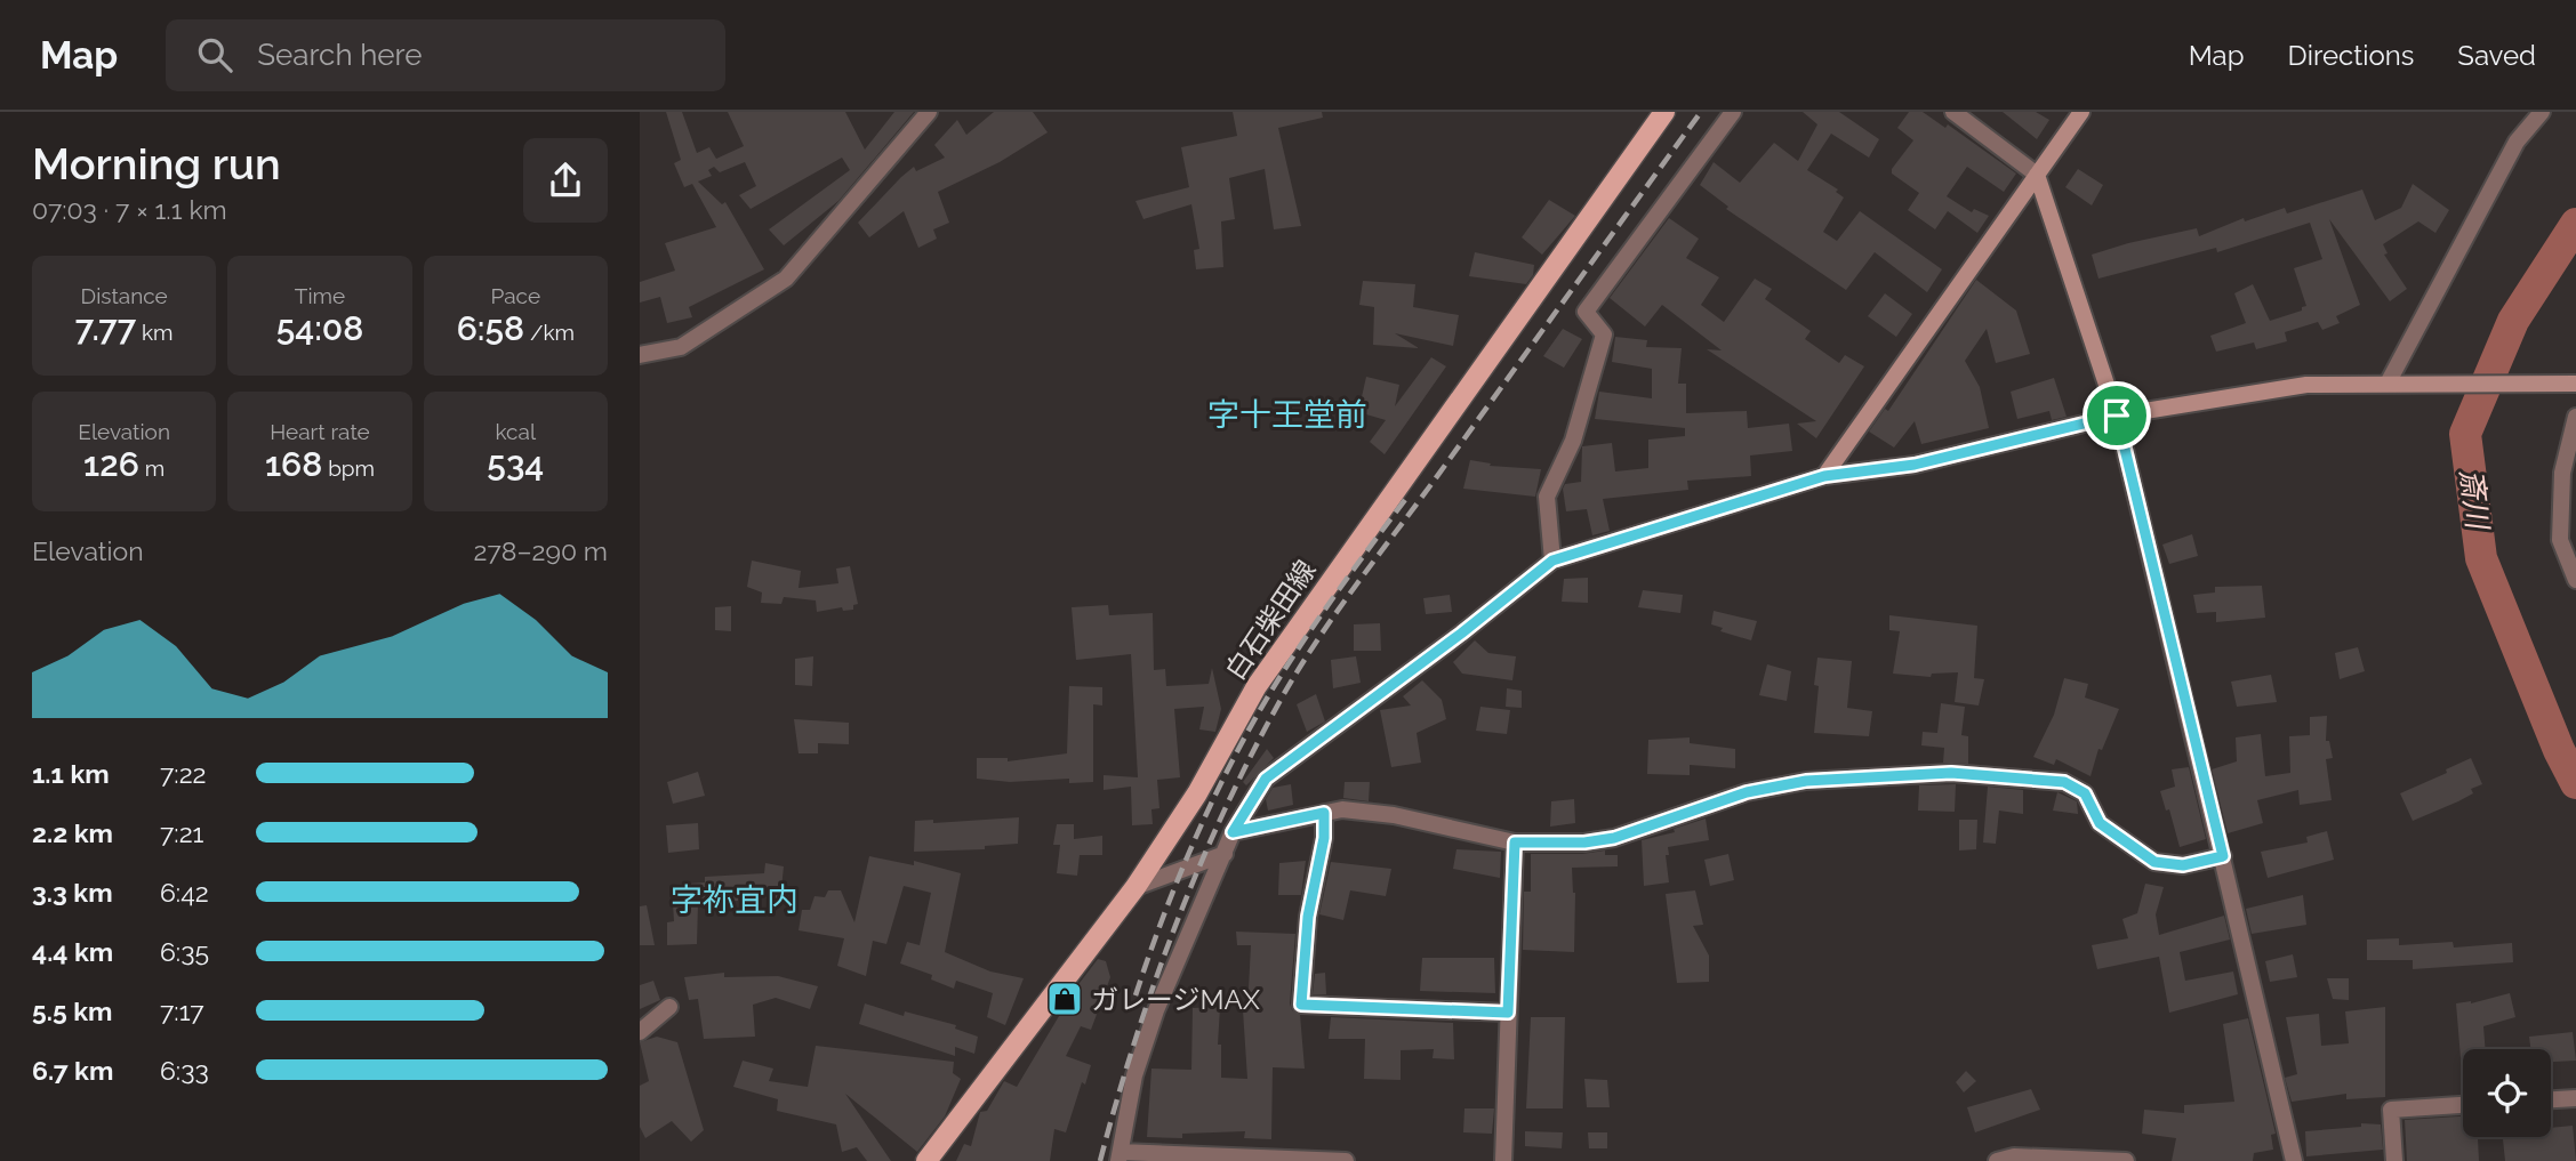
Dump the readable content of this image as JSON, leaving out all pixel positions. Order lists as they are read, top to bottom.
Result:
{
  "streets": {
    "main road": ["白石柴田線"]
  },
  "districts": ["字十王堂前", "字祢宜内"],
  "water": ["斎川"],
  "places": {
    "shop": ["ガレージMAX"]
  },
  "page": {
    "header": "Map",
    "search": "Search here",
    "nav": ["Map", "Directions", "Saved"],
    "heading": ["Morning run", "07:03 · 7 × 1.1 km"],
    "stats": [
      ["Distance", "7.77 km"],
      ["Time", "54:08"],
      ["Pace", "6:58 /km"],
      ["Elevation", "126 m"],
      ["Heart rate", "168 bpm"],
      ["kcal", "534"]
    ],
    "chart": ["Elevation", "278–290 m"],
    "list": [
      {
        "name": "1.1 km",
        "note": "7:22"
      },
      {
        "name": "2.2 km",
        "note": "7:21"
      },
      {
        "name": "3.3 km",
        "note": "6:42"
      },
      {
        "name": "4.4 km",
        "note": "6:35"
      },
      {
        "name": "5.5 km",
        "note": "7:17"
      },
      {
        "name": "6.7 km",
        "note": "6:33"
      }
    ]
  }
}
